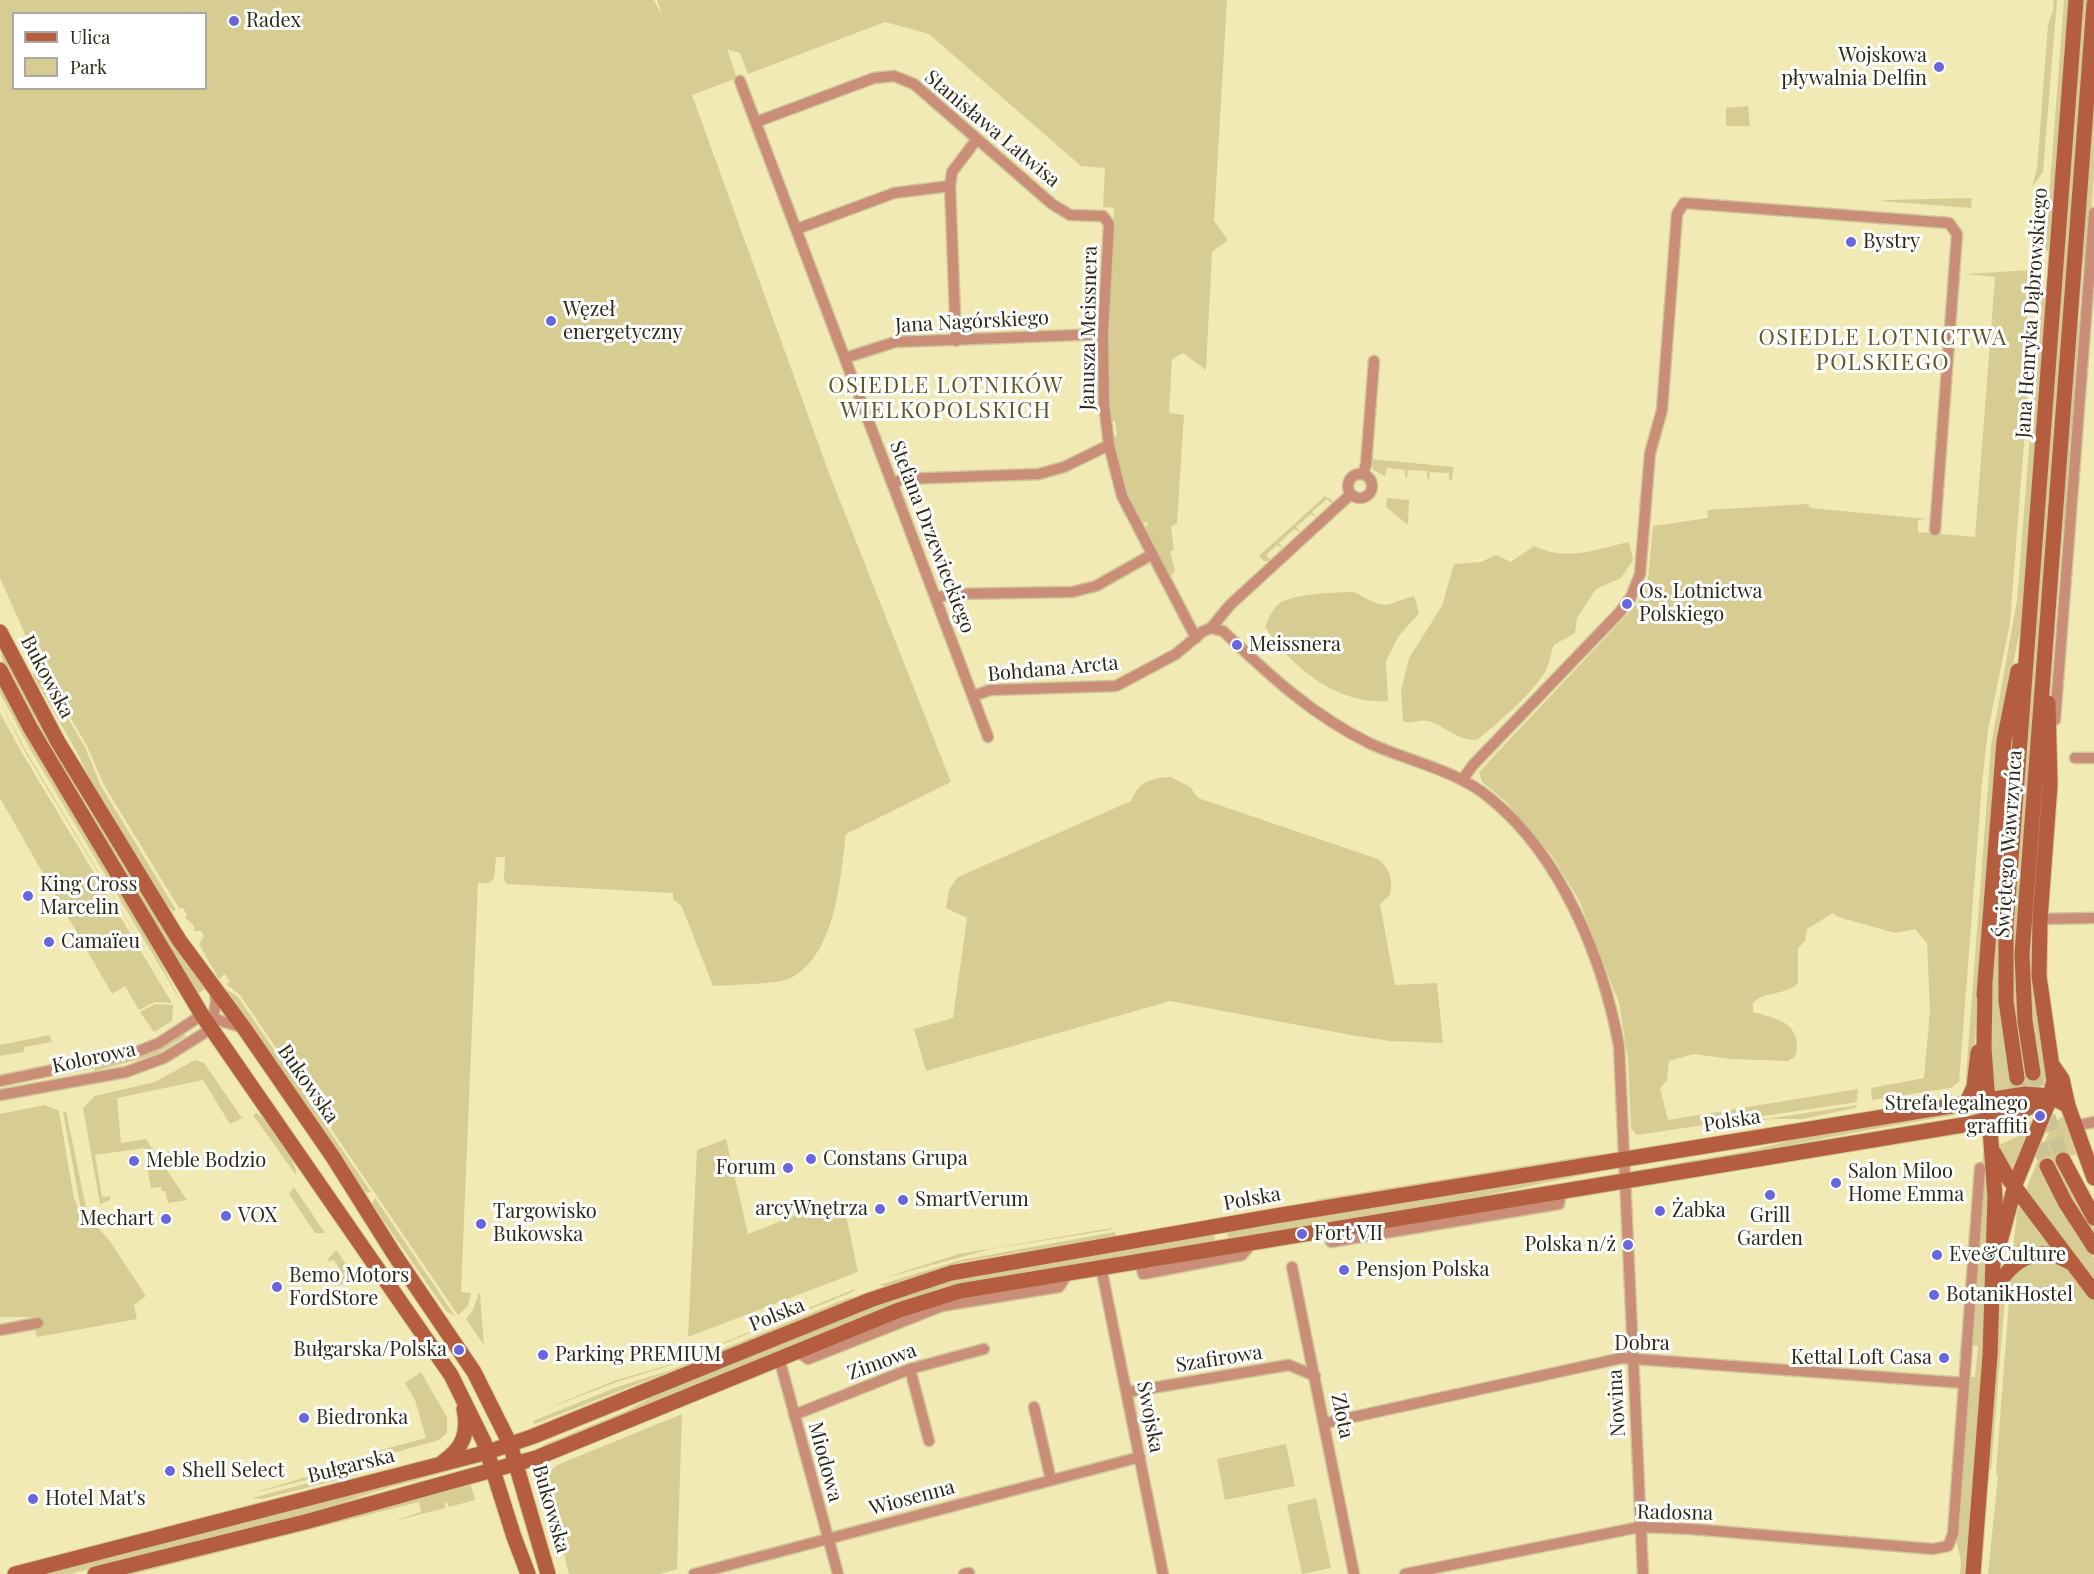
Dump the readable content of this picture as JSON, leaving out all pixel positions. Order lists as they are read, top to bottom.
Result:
{
  "streets": {
    "main road": [
      "Jana Henryka Dąbrowskiego",
      "Bukowska",
      "Świętego Wawrzyńca",
      "Polska",
      "Bułgarska"
    ],
    "street": [
      "Stanisława Latwisa",
      "Jana Nagórskiego",
      "Janusza Meissnera",
      "Stefana Drzewieckiego",
      "Bohdana Arcta",
      "Kolorowa",
      "Dobra",
      "Szafirowa",
      "Zimowa",
      "Nowina",
      "Złota",
      "Swojska",
      "Miodowa",
      "Wiosenna",
      "Radosna"
    ]
  },
  "crossings": [
    ["Stanisława Latwisa", "Janusza Meissnera"],
    ["Stanisława Latwisa", "Stefana Drzewieckiego"],
    ["Jana Henryka Dąbrowskiego", "Świętego Wawrzyńca"],
    ["Jana Nagórskiego", "Janusza Meissnera"],
    ["Jana Nagórskiego", "Stefana Drzewieckiego"],
    ["Janusza Meissnera", "Bohdana Arcta"],
    ["Stefana Drzewieckiego", "Bohdana Arcta"],
    ["Bohdana Arcta", "Nowina"],
    ["Bukowska", "Kolorowa"],
    ["Bukowska", "Polska"],
    ["Bukowska", "Bułgarska"],
    ["Polska", "Nowina"],
    ["Polska", "Swojska"],
    ["Polska", "Miodowa"],
    ["Polska", "Bułgarska"],
    ["Dobra", "Nowina"],
    ["Dobra", "Złota"],
    ["Dobra", "Radosna"],
    ["Szafirowa", "Złota"],
    ["Szafirowa", "Swojska"],
    ["Zimowa", "Miodowa"],
    ["Nowina", "Radosna"],
    ["Swojska", "Wiosenna"],
    ["Miodowa", "Wiosenna"]
  ],
  "districts": ["OSIEDLE LOTNICTWA POLSKIEGO", "OSIEDLE LOTNIKÓW WIELKOPOLSKICH"],
  "places": [
    "Radex",
    "Wojskowa pływalnia Delfin",
    "Bystry",
    "Węzeł energetyczny",
    "Os. Lotnictwa Polskiego",
    "Meissnera",
    "King Cross Marcelin",
    "Camaïeu",
    "Strefa legalnego graffiti",
    "Constans Grupa",
    "Meble Bodzio",
    "Forum",
    "Salon Miloo Home Emma",
    "Grill Garden",
    "SmartVerum",
    "arcyWnętrza",
    "Żabka",
    "VOX",
    "Mechart",
    "Targowisko Bukowska",
    "Fort VII",
    "Polska n/ż",
    "Eve&Culture",
    "Pensjon Polska",
    "Bemo Motors FordStore",
    "BotanikHostel",
    "Bułgarska/Polska",
    "Parking PREMIUM",
    "Kettal Loft Casa",
    "Biedronka",
    "Shell Select",
    "Hotel Mat's"
  ],
  "legend": ["Ulica", "Park"]
}
